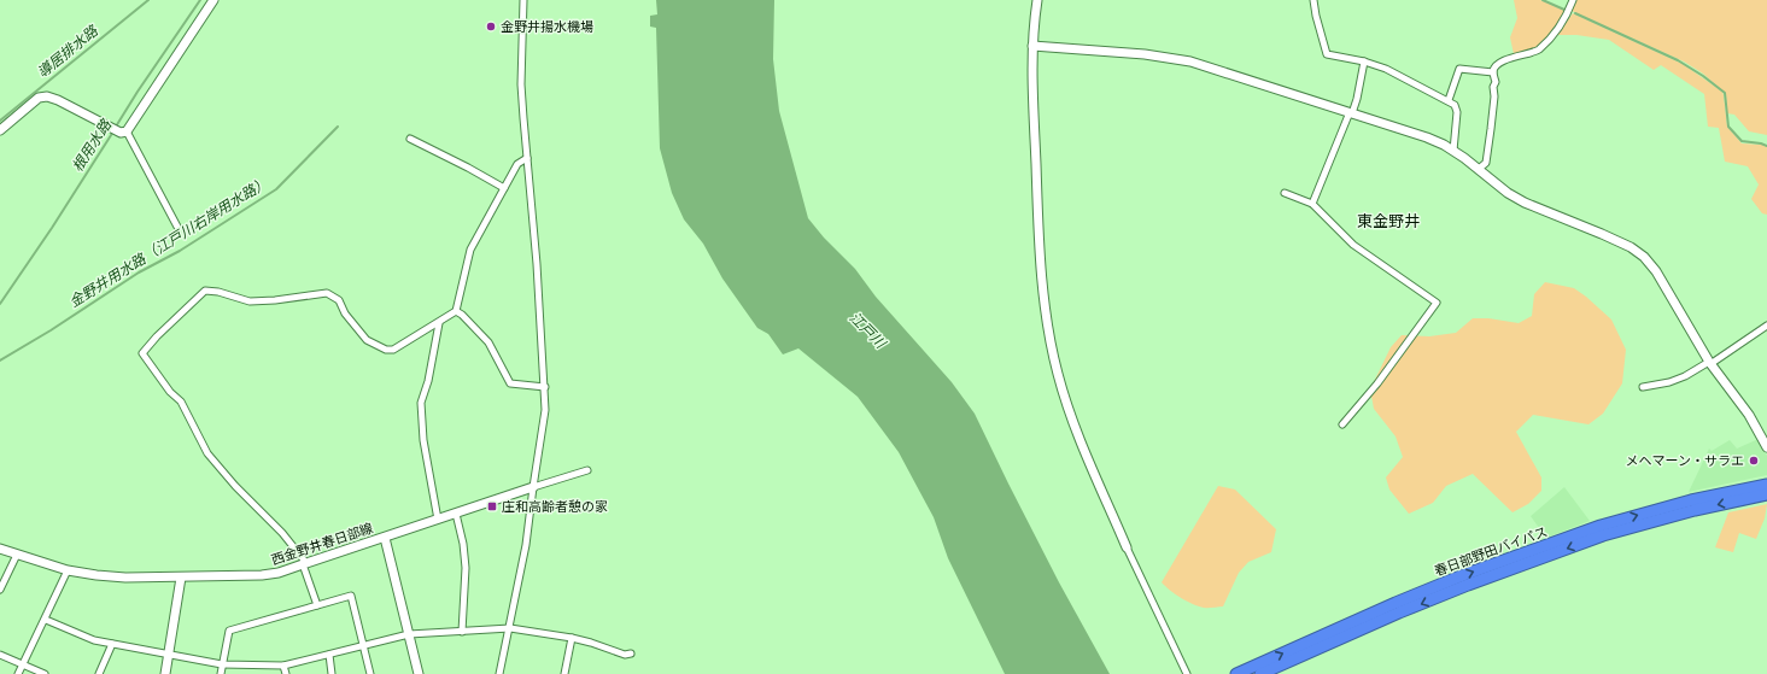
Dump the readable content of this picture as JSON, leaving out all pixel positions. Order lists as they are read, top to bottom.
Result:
{
  "streets": {
    "highway": ["春日部野田バイパス"],
    "street": ["西金野井春日部線"]
  },
  "districts": ["東金野井"],
  "water": [
    "導居排水路",
    "根用水路",
    "金野井用水路（江戸川右岸用水路）",
    "江戸川"
  ],
  "places": {
    "other": ["金野井揚水機場", "メヘマーン・サラエ"],
    "transit": ["庄和高齢者憩の家"]
  }
}
